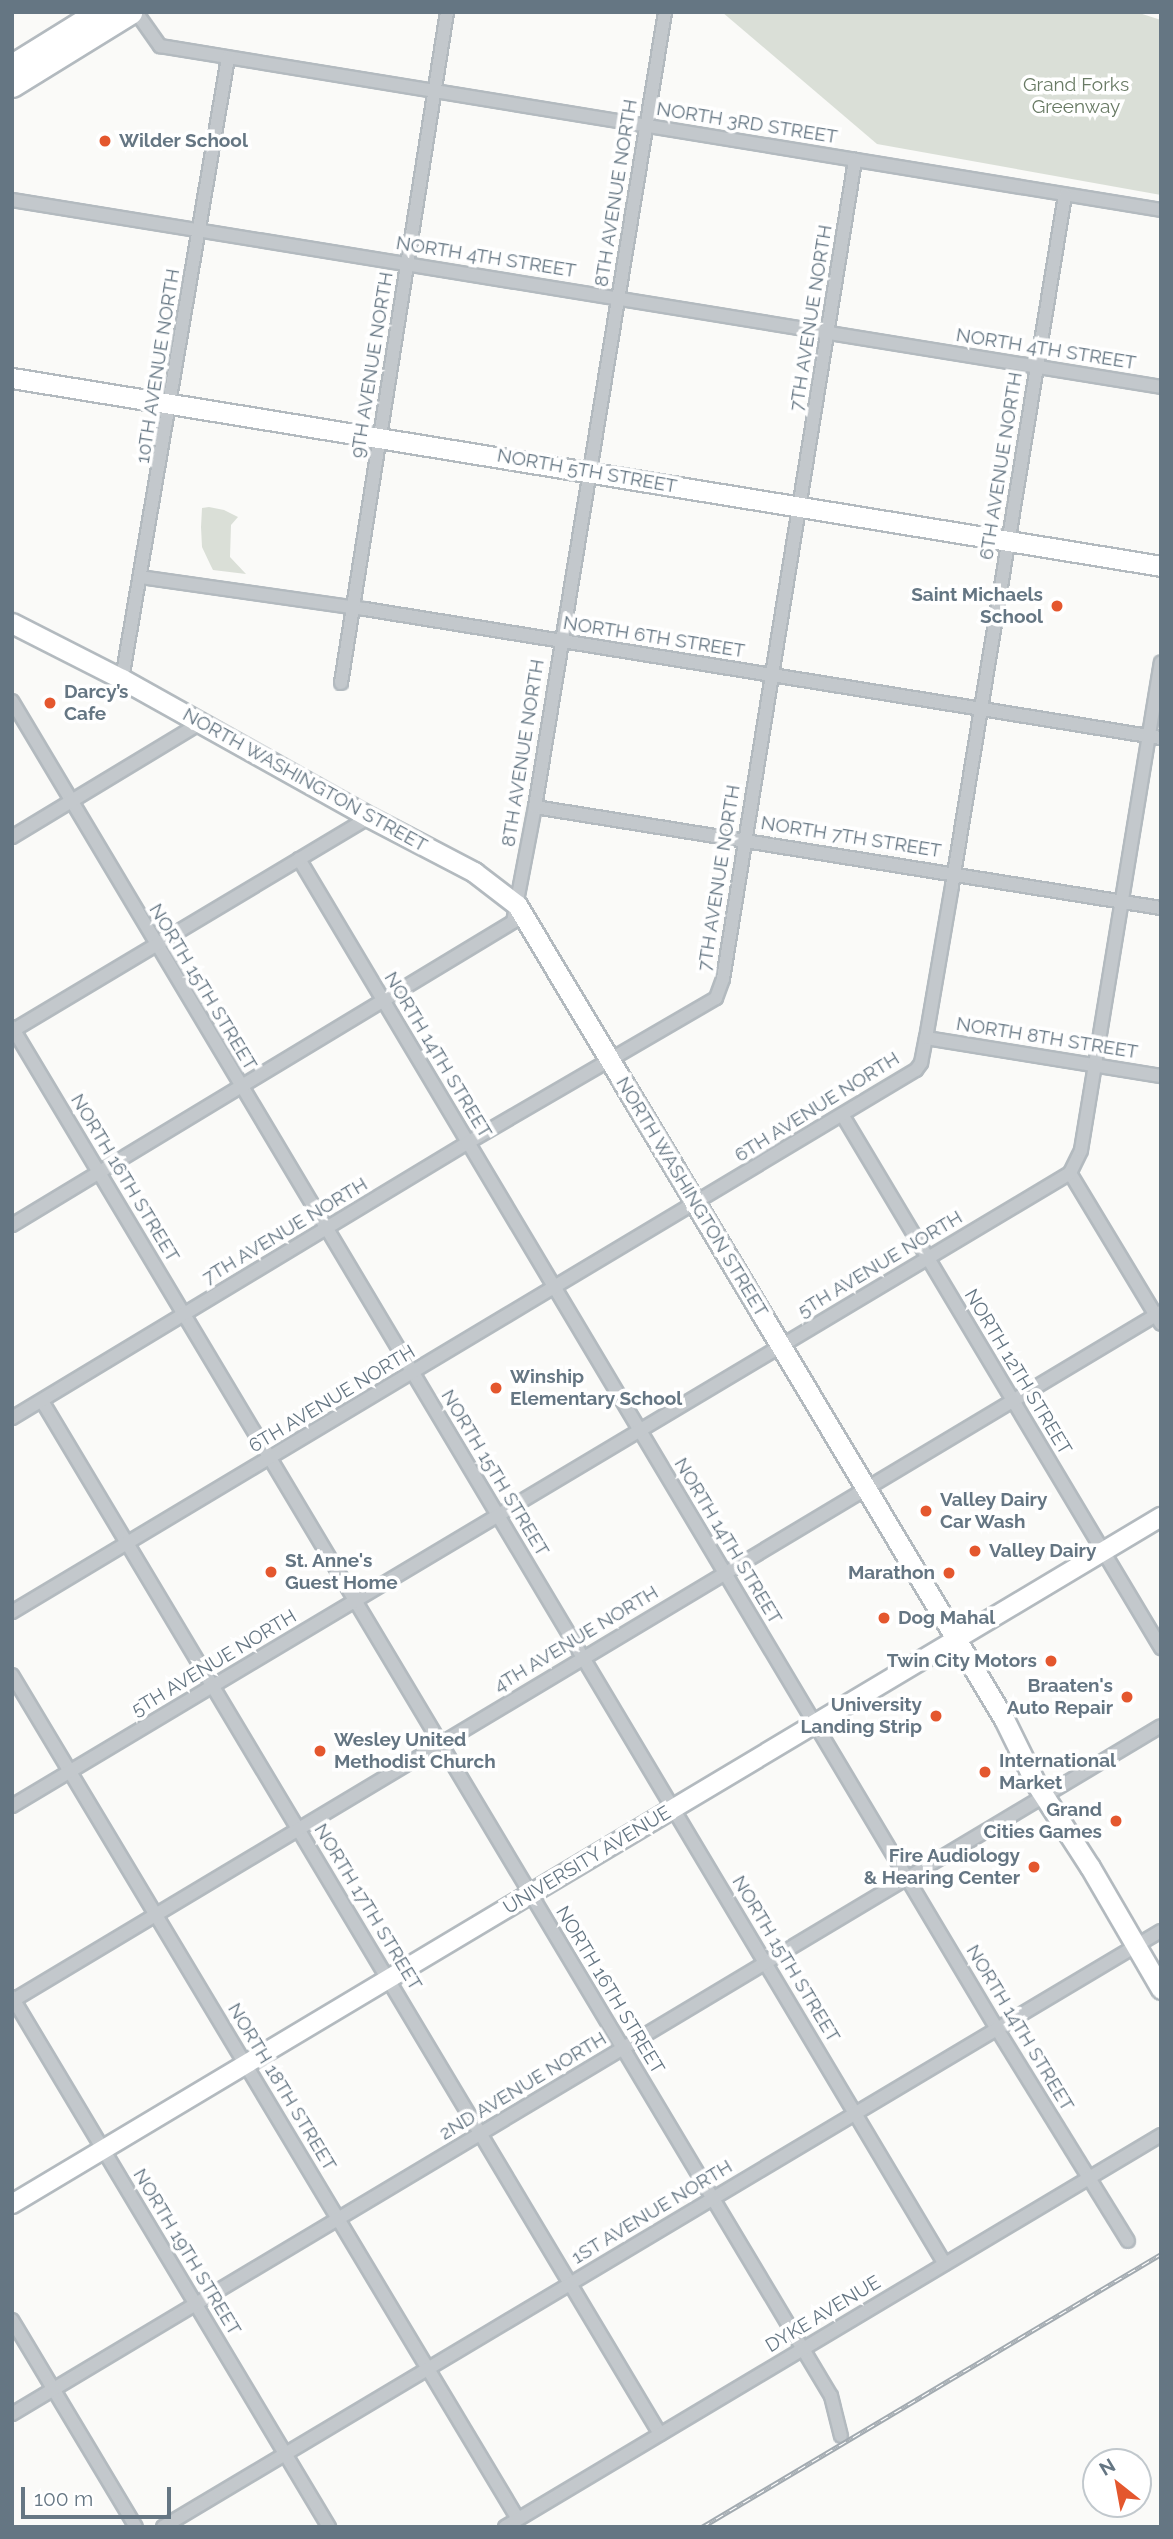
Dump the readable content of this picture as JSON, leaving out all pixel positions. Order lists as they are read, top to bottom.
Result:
{
  "streets": {
    "main road": ["NORTH 5TH STREET", "NORTH WASHINGTON STREET"],
    "street": [
      "NORTH 3RD STREET",
      "8TH AVENUE NORTH",
      "NORTH 4TH STREET",
      "7TH AVENUE NORTH",
      "9TH AVENUE NORTH",
      "10TH AVENUE NORTH",
      "6TH AVENUE NORTH",
      "NORTH 6TH STREET",
      "NORTH 7TH STREET",
      "NORTH 15TH STREET",
      "NORTH 8TH STREET",
      "NORTH 14TH STREET",
      "NORTH 16TH STREET",
      "5TH AVENUE NORTH",
      "NORTH 12TH STREET",
      "4TH AVENUE NORTH",
      "UNIVERSITY AVENUE",
      "NORTH 17TH STREET",
      "2ND AVENUE NORTH",
      "NORTH 18TH STREET",
      "1ST AVENUE NORTH",
      "NORTH 19TH STREET",
      "DYKE AVENUE"
    ]
  },
  "crossings": [
    ["NORTH 3RD STREET", "8TH AVENUE NORTH"],
    ["NORTH 3RD STREET", "7TH AVENUE NORTH"],
    ["NORTH 3RD STREET", "9TH AVENUE NORTH"],
    ["NORTH 3RD STREET", "10TH AVENUE NORTH"],
    ["NORTH 3RD STREET", "6TH AVENUE NORTH"],
    ["8TH AVENUE NORTH", "NORTH 4TH STREET"],
    ["8TH AVENUE NORTH", "NORTH 5TH STREET"],
    ["8TH AVENUE NORTH", "NORTH 6TH STREET"],
    ["8TH AVENUE NORTH", "NORTH WASHINGTON STREET"],
    ["8TH AVENUE NORTH", "NORTH 7TH STREET"],
    ["8TH AVENUE NORTH", "NORTH 15TH STREET"],
    ["8TH AVENUE NORTH", "NORTH 14TH STREET"],
    ["8TH AVENUE NORTH", "NORTH 16TH STREET"],
    ["NORTH 4TH STREET", "7TH AVENUE NORTH"],
    ["NORTH 4TH STREET", "9TH AVENUE NORTH"],
    ["NORTH 4TH STREET", "10TH AVENUE NORTH"],
    ["NORTH 4TH STREET", "6TH AVENUE NORTH"],
    ["7TH AVENUE NORTH", "NORTH 5TH STREET"],
    ["7TH AVENUE NORTH", "NORTH 6TH STREET"],
    ["7TH AVENUE NORTH", "NORTH WASHINGTON STREET"],
    ["7TH AVENUE NORTH", "NORTH 7TH STREET"],
    ["7TH AVENUE NORTH", "NORTH 15TH STREET"],
    ["7TH AVENUE NORTH", "NORTH 14TH STREET"],
    ["7TH AVENUE NORTH", "NORTH 16TH STREET"],
    ["7TH AVENUE NORTH", "NORTH 17TH STREET"],
    ["9TH AVENUE NORTH", "NORTH 5TH STREET"],
    ["9TH AVENUE NORTH", "NORTH 6TH STREET"],
    ["10TH AVENUE NORTH", "NORTH 5TH STREET"],
    ["10TH AVENUE NORTH", "NORTH 6TH STREET"],
    ["10TH AVENUE NORTH", "NORTH WASHINGTON STREET"],
    ["6TH AVENUE NORTH", "NORTH 5TH STREET"],
    ["6TH AVENUE NORTH", "NORTH 6TH STREET"],
    ["6TH AVENUE NORTH", "NORTH WASHINGTON STREET"],
    ["6TH AVENUE NORTH", "NORTH 7TH STREET"],
    ["6TH AVENUE NORTH", "NORTH 15TH STREET"],
    ["6TH AVENUE NORTH", "NORTH 8TH STREET"],
    ["6TH AVENUE NORTH", "NORTH 14TH STREET"],
    ["6TH AVENUE NORTH", "NORTH 16TH STREET"],
    ["6TH AVENUE NORTH", "NORTH 12TH STREET"],
    ["6TH AVENUE NORTH", "NORTH 17TH STREET"],
    ["NORTH WASHINGTON STREET", "5TH AVENUE NORTH"],
    ["NORTH WASHINGTON STREET", "4TH AVENUE NORTH"],
    ["NORTH WASHINGTON STREET", "UNIVERSITY AVENUE"],
    ["NORTH WASHINGTON STREET", "2ND AVENUE NORTH"],
    ["NORTH WASHINGTON STREET", "1ST AVENUE NORTH"],
    ["NORTH 15TH STREET", "5TH AVENUE NORTH"],
    ["NORTH 15TH STREET", "4TH AVENUE NORTH"],
    ["NORTH 15TH STREET", "UNIVERSITY AVENUE"],
    ["NORTH 15TH STREET", "2ND AVENUE NORTH"],
    ["NORTH 15TH STREET", "1ST AVENUE NORTH"],
    ["NORTH 15TH STREET", "DYKE AVENUE"],
    ["NORTH 14TH STREET", "5TH AVENUE NORTH"],
    ["NORTH 14TH STREET", "4TH AVENUE NORTH"],
    ["NORTH 14TH STREET", "UNIVERSITY AVENUE"],
    ["NORTH 14TH STREET", "2ND AVENUE NORTH"],
    ["NORTH 14TH STREET", "1ST AVENUE NORTH"],
    ["NORTH 14TH STREET", "DYKE AVENUE"],
    ["NORTH 16TH STREET", "5TH AVENUE NORTH"],
    ["NORTH 16TH STREET", "4TH AVENUE NORTH"],
    ["NORTH 16TH STREET", "UNIVERSITY AVENUE"],
    ["NORTH 16TH STREET", "2ND AVENUE NORTH"],
    ["NORTH 16TH STREET", "1ST AVENUE NORTH"],
    ["NORTH 16TH STREET", "DYKE AVENUE"],
    ["5TH AVENUE NORTH", "NORTH 12TH STREET"],
    ["5TH AVENUE NORTH", "NORTH 17TH STREET"],
    ["5TH AVENUE NORTH", "NORTH 18TH STREET"],
    ["NORTH 12TH STREET", "4TH AVENUE NORTH"],
    ["NORTH 12TH STREET", "UNIVERSITY AVENUE"],
    ["4TH AVENUE NORTH", "NORTH 17TH STREET"],
    ["4TH AVENUE NORTH", "NORTH 18TH STREET"],
    ["4TH AVENUE NORTH", "NORTH 19TH STREET"],
    ["UNIVERSITY AVENUE", "NORTH 17TH STREET"],
    ["UNIVERSITY AVENUE", "NORTH 18TH STREET"],
    ["UNIVERSITY AVENUE", "NORTH 19TH STREET"],
    ["NORTH 17TH STREET", "2ND AVENUE NORTH"],
    ["NORTH 17TH STREET", "1ST AVENUE NORTH"],
    ["NORTH 17TH STREET", "DYKE AVENUE"],
    ["2ND AVENUE NORTH", "NORTH 18TH STREET"],
    ["2ND AVENUE NORTH", "NORTH 19TH STREET"],
    ["NORTH 18TH STREET", "1ST AVENUE NORTH"],
    ["NORTH 18TH STREET", "DYKE AVENUE"],
    ["1ST AVENUE NORTH", "NORTH 19TH STREET"]
  ],
  "parks": ["Grand Forks Greenway"],
  "places": [
    "Wilder School",
    "Saint Michaels School",
    "Darcy’s Cafe",
    "Winship Elementary School",
    "Valley Dairy Car Wash",
    "Valley Dairy",
    "St. Anne's Guest Home",
    "Marathon",
    "Dog Mahal",
    "Twin City Motors",
    "Braaten's Auto Repair",
    "University Landing Strip",
    "Wesley United Methodist Church",
    "International Market",
    "Grand Cities Games",
    "Fire Audiology & Hearing Center"
  ],
  "scale_bar": "100 m",
  "north": "top left"
}
